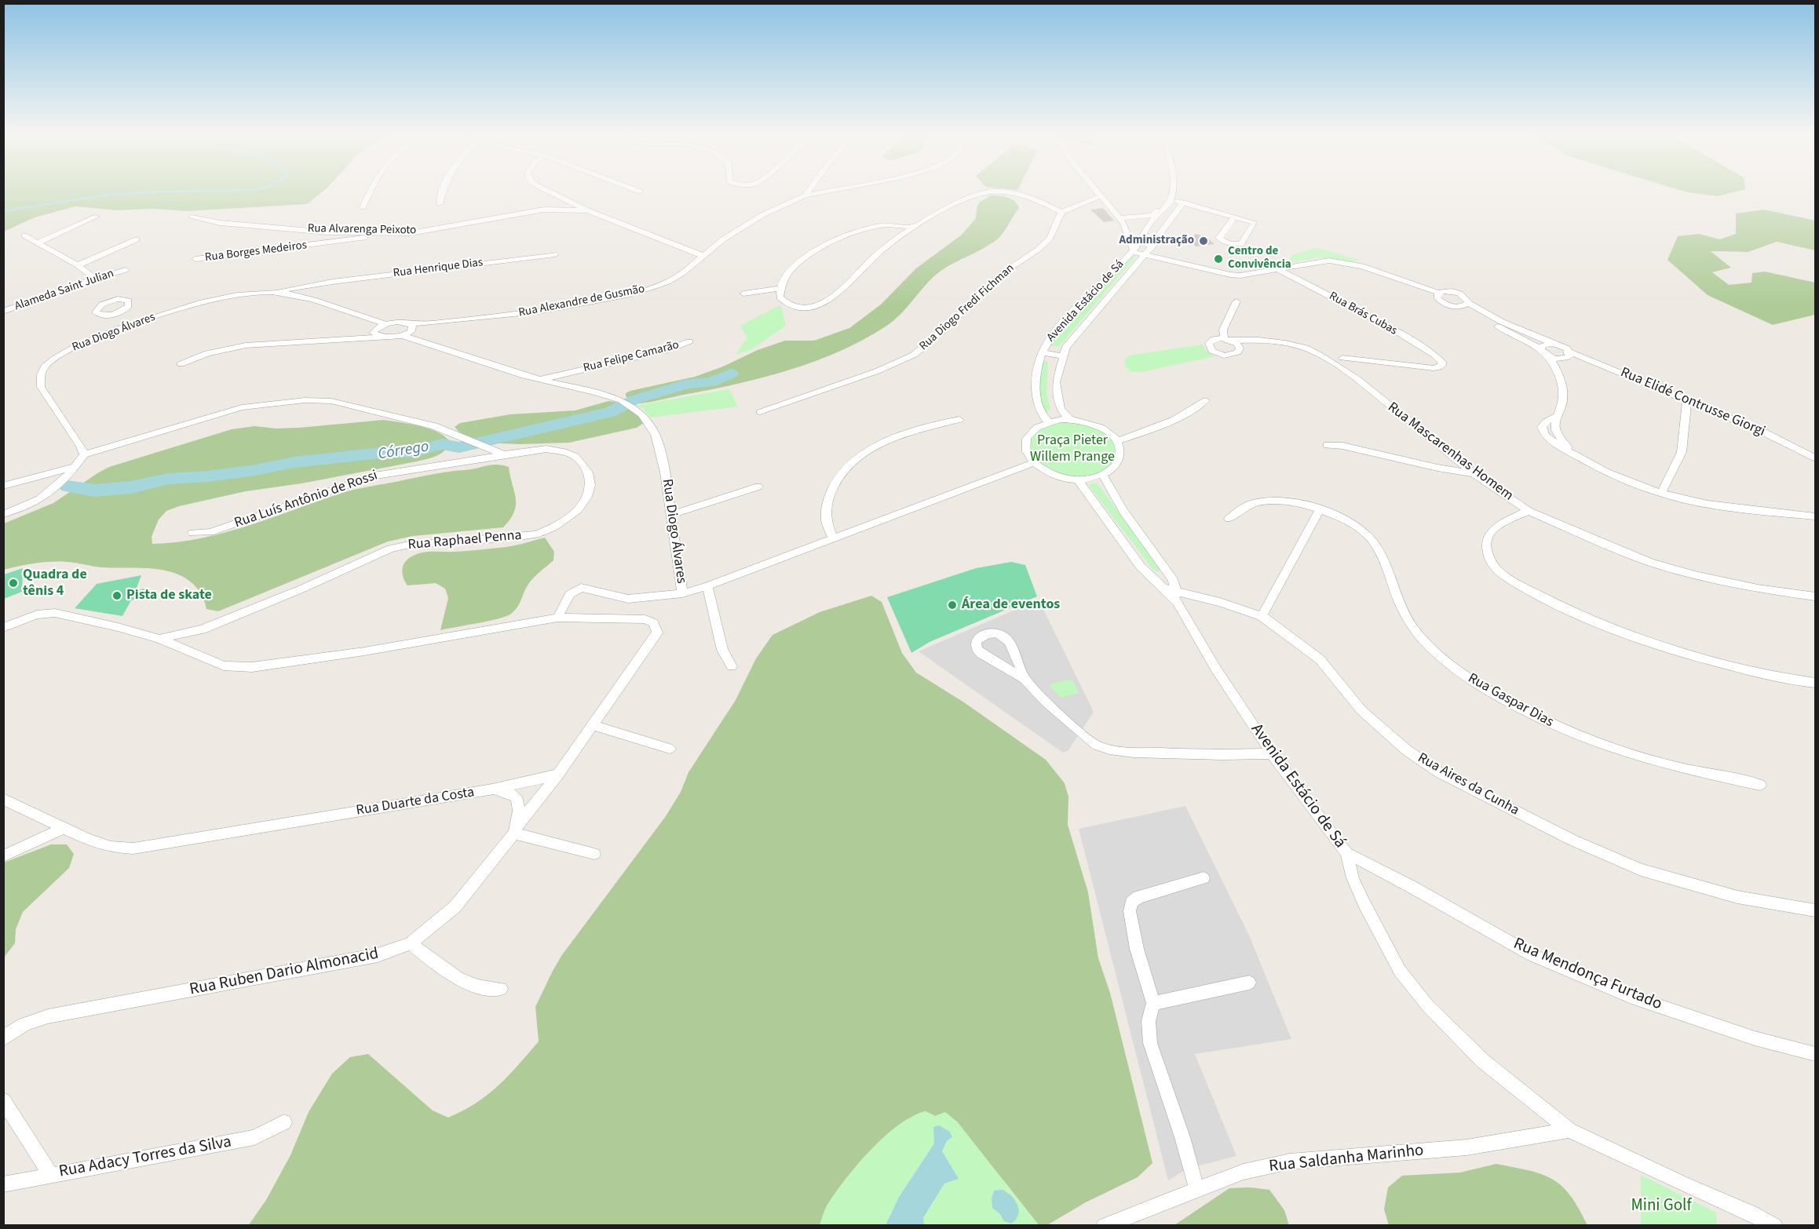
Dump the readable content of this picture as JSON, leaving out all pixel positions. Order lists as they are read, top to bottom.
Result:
{
  "streets": {
    "street": [
      "Rua Alvarenga Peixoto",
      "Rua Borges Medeiros",
      "Rua Henrique Dias",
      "Alameda Saint Julian",
      "Rua Alexandre de Gusmão",
      "Avenida Estácio de Sá",
      "Rua Diogo Fredi Fichman",
      "Rua Brás Cubas",
      "Rua Diogo Álvares",
      "Rua Felipe Camarão",
      "Rua Elidé Contrusse Giorgi",
      "Rua Mascarenhas Homem",
      "Rua Luís Antônio de Rossi",
      "Rua Raphael Penna",
      "Rua Gaspar Dias",
      "Rua Aires da Cunha",
      "Rua Duarte da Costa",
      "Rua Ruben Dario Almonacid",
      "Rua Mendonça Furtado",
      "Rua Adacy Torres da Silva",
      "Rua Saldanha Marinho"
    ]
  },
  "crossings": [
    ["Rua Alvarenga Peixoto", "Rua Borges Medeiros"],
    ["Rua Henrique Dias", "Rua Diogo Álvares"],
    ["Rua Alexandre de Gusmão", "Rua Diogo Álvares"],
    ["Avenida Estácio de Sá", "Rua Diogo Álvares"],
    ["Avenida Estácio de Sá", "Rua Aires da Cunha"],
    ["Avenida Estácio de Sá", "Rua Mendonça Furtado"],
    ["Avenida Estácio de Sá", "Rua Saldanha Marinho"],
    ["Rua Brás Cubas", "Rua Mascarenhas Homem"],
    ["Rua Diogo Álvares", "Rua Felipe Camarão"],
    ["Rua Diogo Álvares", "Rua Raphael Penna"],
    ["Rua Diogo Álvares", "Rua Aires da Cunha"],
    ["Rua Luís Antônio de Rossi", "Rua Raphael Penna"],
    ["Rua Duarte da Costa", "Rua Ruben Dario Almonacid"]
  ],
  "water": ["Córrego"],
  "parks": ["Praça Pieter Willem Prange", "Mini Golf"],
  "places": [
    "Administração",
    "Centro de Convivência",
    "Quadra de tênis 4",
    "Pista de skate",
    "Área de eventos"
  ]
}
